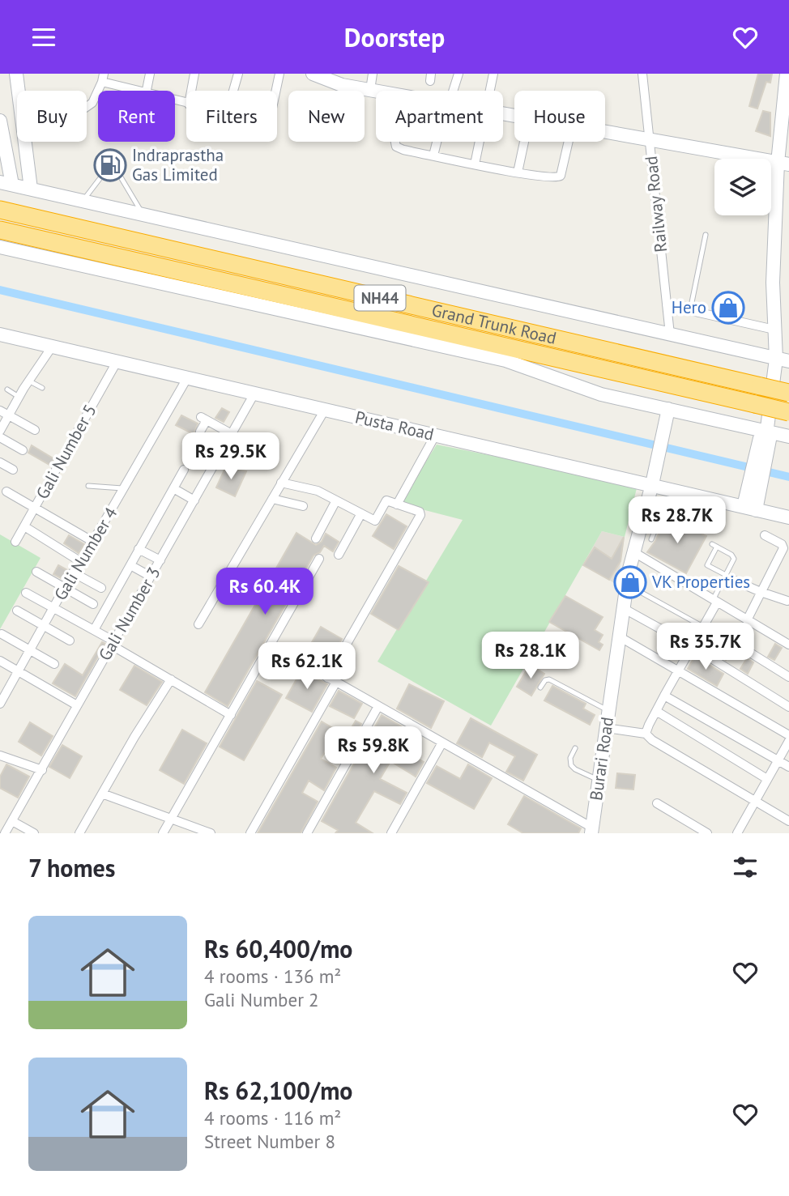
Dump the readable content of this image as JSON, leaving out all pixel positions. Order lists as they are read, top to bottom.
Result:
{
  "streets": {
    "highway": ["NH44", "Grand Trunk Road"],
    "main road": ["Pusta Road", "Burari Road"],
    "street": [
      "Railway Road",
      "Gali Number 5",
      "Gali Number 4",
      "Gali Number 3"
    ]
  },
  "crossings": [
    ["Pusta Road", "Gali Number 5"],
    ["Pusta Road", "Gali Number 4"],
    ["Pusta Road", "Gali Number 3"],
    ["Pusta Road", "Burari Road"]
  ],
  "places": {
    "fuel station": ["Indraprastha Gas Limited"],
    "shop": ["Hero", "VK Properties"]
  },
  "page": {
    "header": "Doorstep",
    "chip": [
      "Buy",
      "Rent",
      "Filters",
      "New",
      "Apartment",
      "House"
    ],
    "price": [
      "Rs 29.5K",
      "Rs 28.7K",
      "Rs 60.4K",
      "Rs 35.7K",
      "Rs 28.1K",
      "Rs 62.1K",
      "Rs 59.8K"
    ],
    "heading": "7 homes",
    "list": [
      {
        "name": "Rs 60,400/mo",
        "note": "4 rooms · 136 m² · Gali Number 2"
      },
      {
        "name": "Rs 62,100/mo",
        "note": "4 rooms · 116 m² · Street Number 8"
      }
    ]
  }
}
